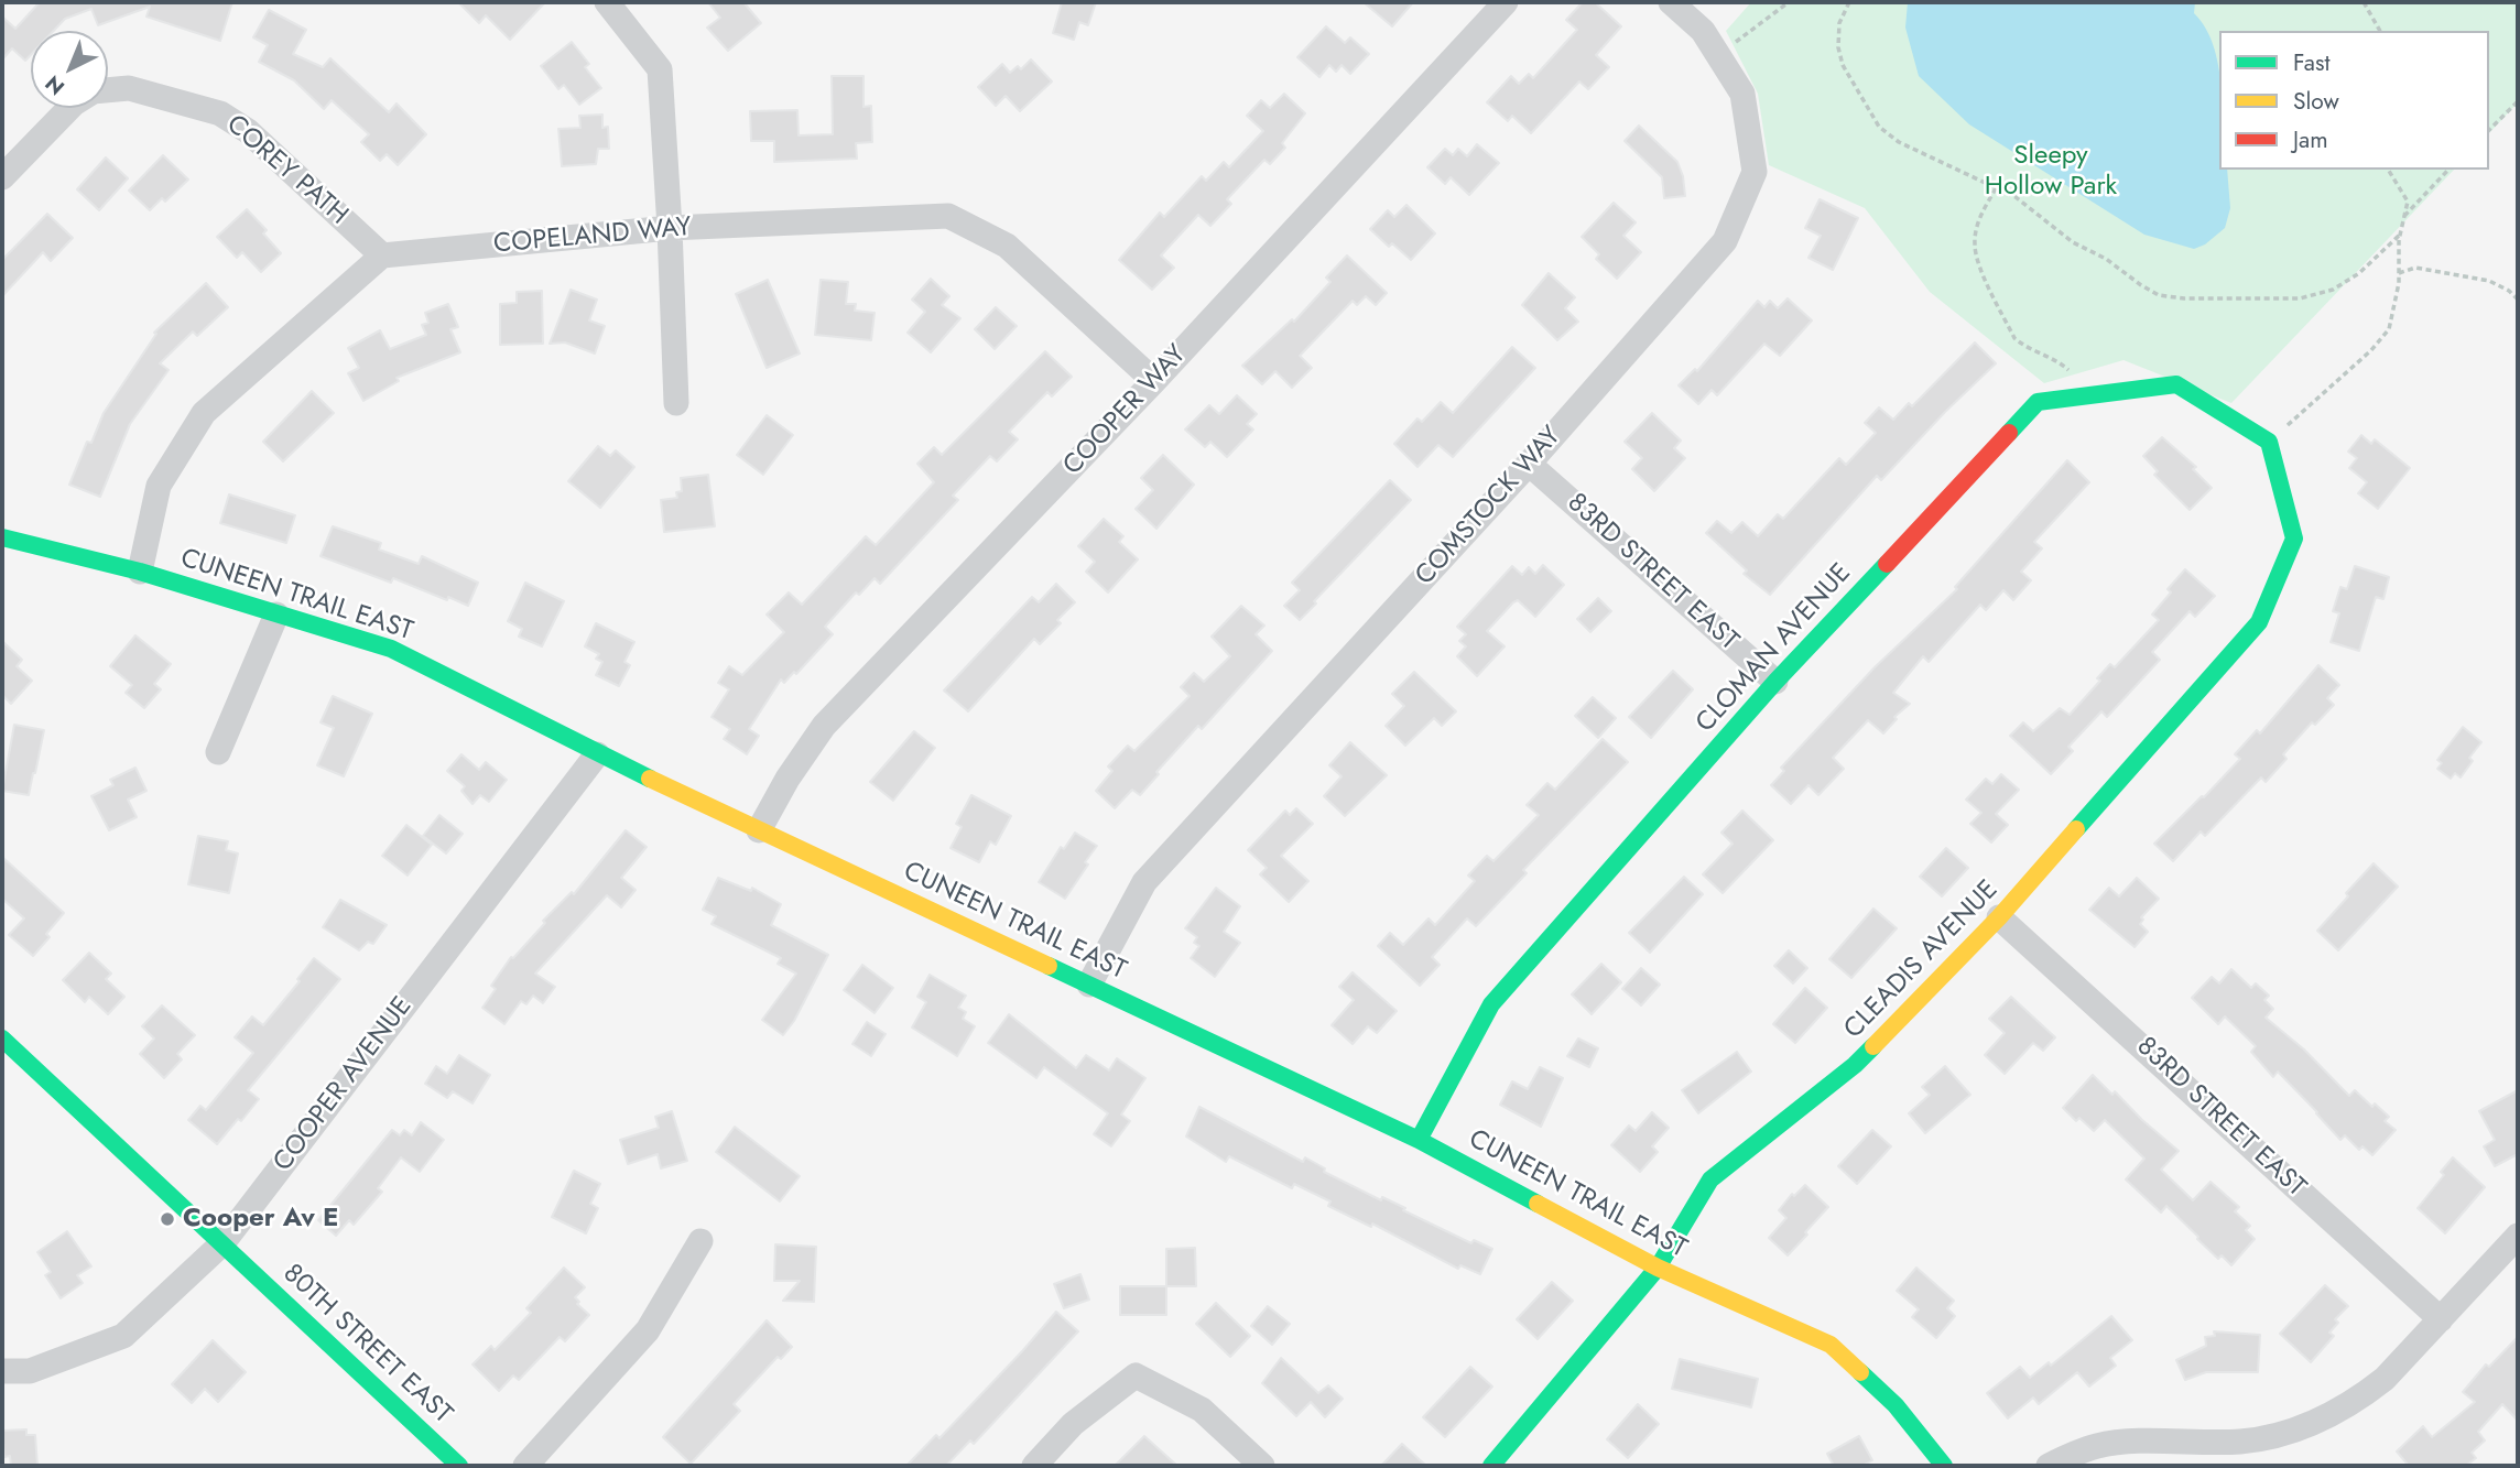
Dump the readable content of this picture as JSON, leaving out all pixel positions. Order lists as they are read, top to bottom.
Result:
{
  "streets": {
    "street": [
      "COREY PATH",
      "COPELAND WAY",
      "COOPER WAY",
      "COMSTOCK WAY",
      "83RD STREET EAST",
      "CUNEEN TRAIL EAST",
      "CLOMAN AVENUE",
      "CLEADIS AVENUE",
      "COOPER AVENUE",
      "80TH STREET EAST"
    ]
  },
  "crossings": [
    ["COREY PATH", "COPELAND WAY"],
    ["COPELAND WAY", "COOPER WAY"],
    ["COOPER WAY", "CUNEEN TRAIL EAST"],
    ["COMSTOCK WAY", "83RD STREET EAST"],
    ["COMSTOCK WAY", "CUNEEN TRAIL EAST"],
    ["83RD STREET EAST", "CLOMAN AVENUE"],
    ["83RD STREET EAST", "CLEADIS AVENUE"],
    ["CUNEEN TRAIL EAST", "CLOMAN AVENUE"],
    ["CUNEEN TRAIL EAST", "CLEADIS AVENUE"],
    ["CUNEEN TRAIL EAST", "COOPER AVENUE"],
    ["CLOMAN AVENUE", "CLEADIS AVENUE"],
    ["COOPER AVENUE", "80TH STREET EAST"]
  ],
  "parks": ["Sleepy Hollow Park"],
  "places": ["Cooper Av E"],
  "legend": ["Fast", "Slow", "Jam"],
  "north": "bottom left"
}
